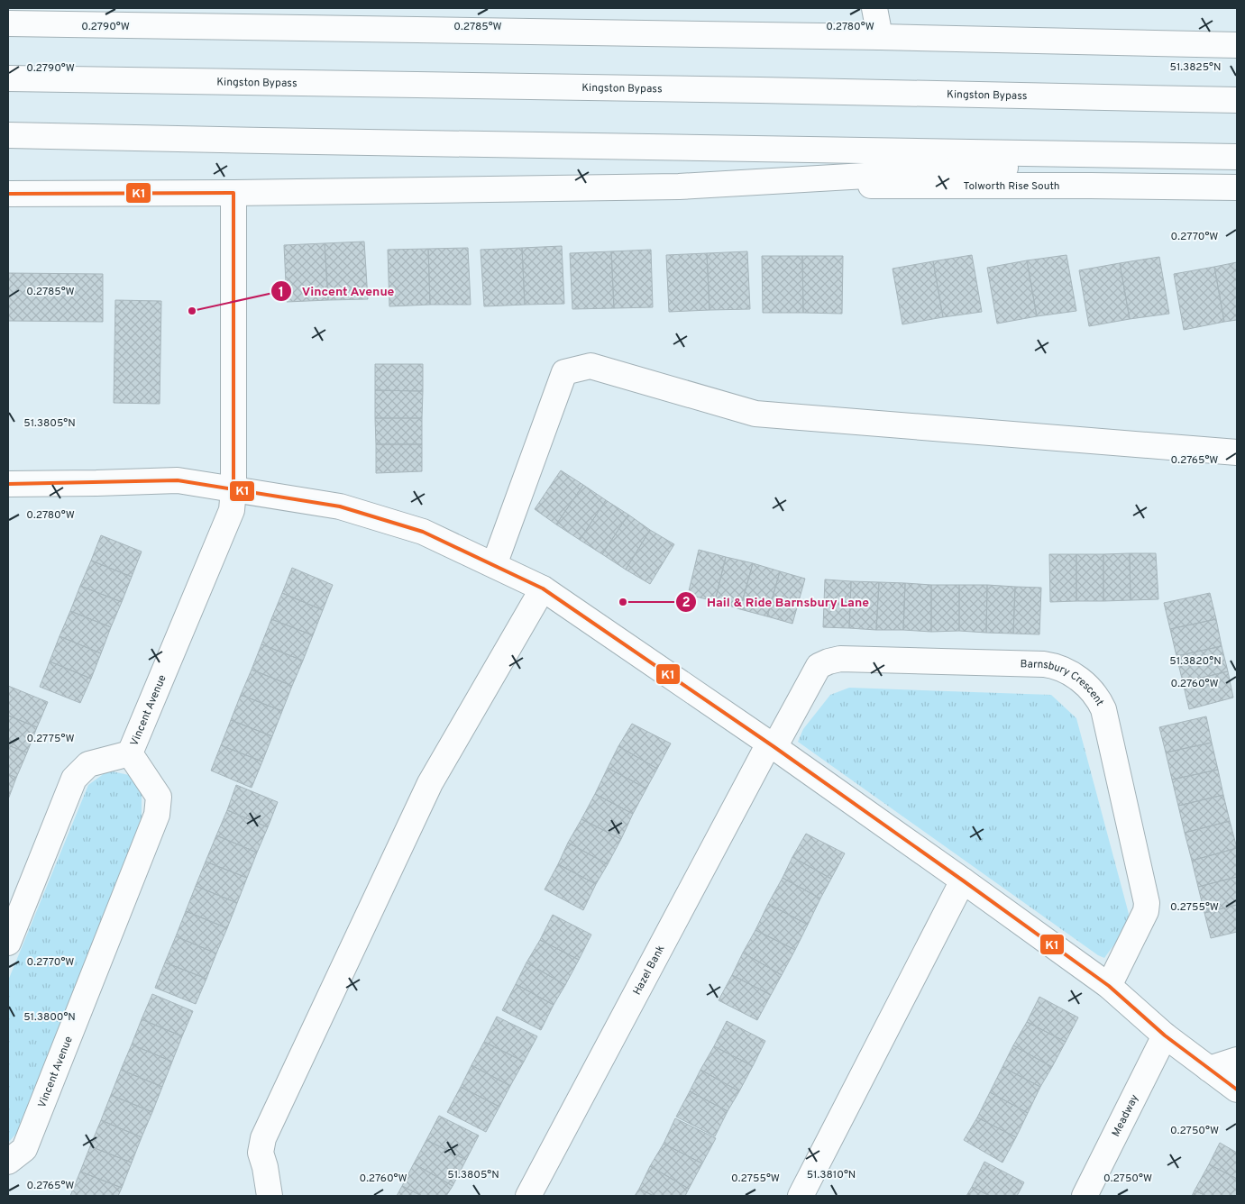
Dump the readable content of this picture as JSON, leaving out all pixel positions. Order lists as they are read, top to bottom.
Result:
{
  "streets": {
    "main road": [
      "Kingston Bypass",
      "Tolworth Rise South",
      "Barnsbury Crescent",
      "Vincent Avenue",
      "Hazel Bank",
      "Meadway"
    ]
  },
  "crossings": [
    ["Barnsbury Crescent", "Hazel Bank"]
  ],
  "places": ["Vincent Avenue", "Hail & Ride Barnsbury Lane"],
  "lines": ["transit line K1"],
  "coordinates": [
    "0.2790°W",
    "0.2785°W",
    "0.2780°W",
    "51.3825°N",
    "0.2770°W",
    "51.3805°N",
    "0.2765°W",
    "51.3820°N",
    "0.2760°W",
    "0.2775°W",
    "0.2755°W",
    "51.3800°N",
    "0.2750°W",
    "51.3810°N"
  ]
}
